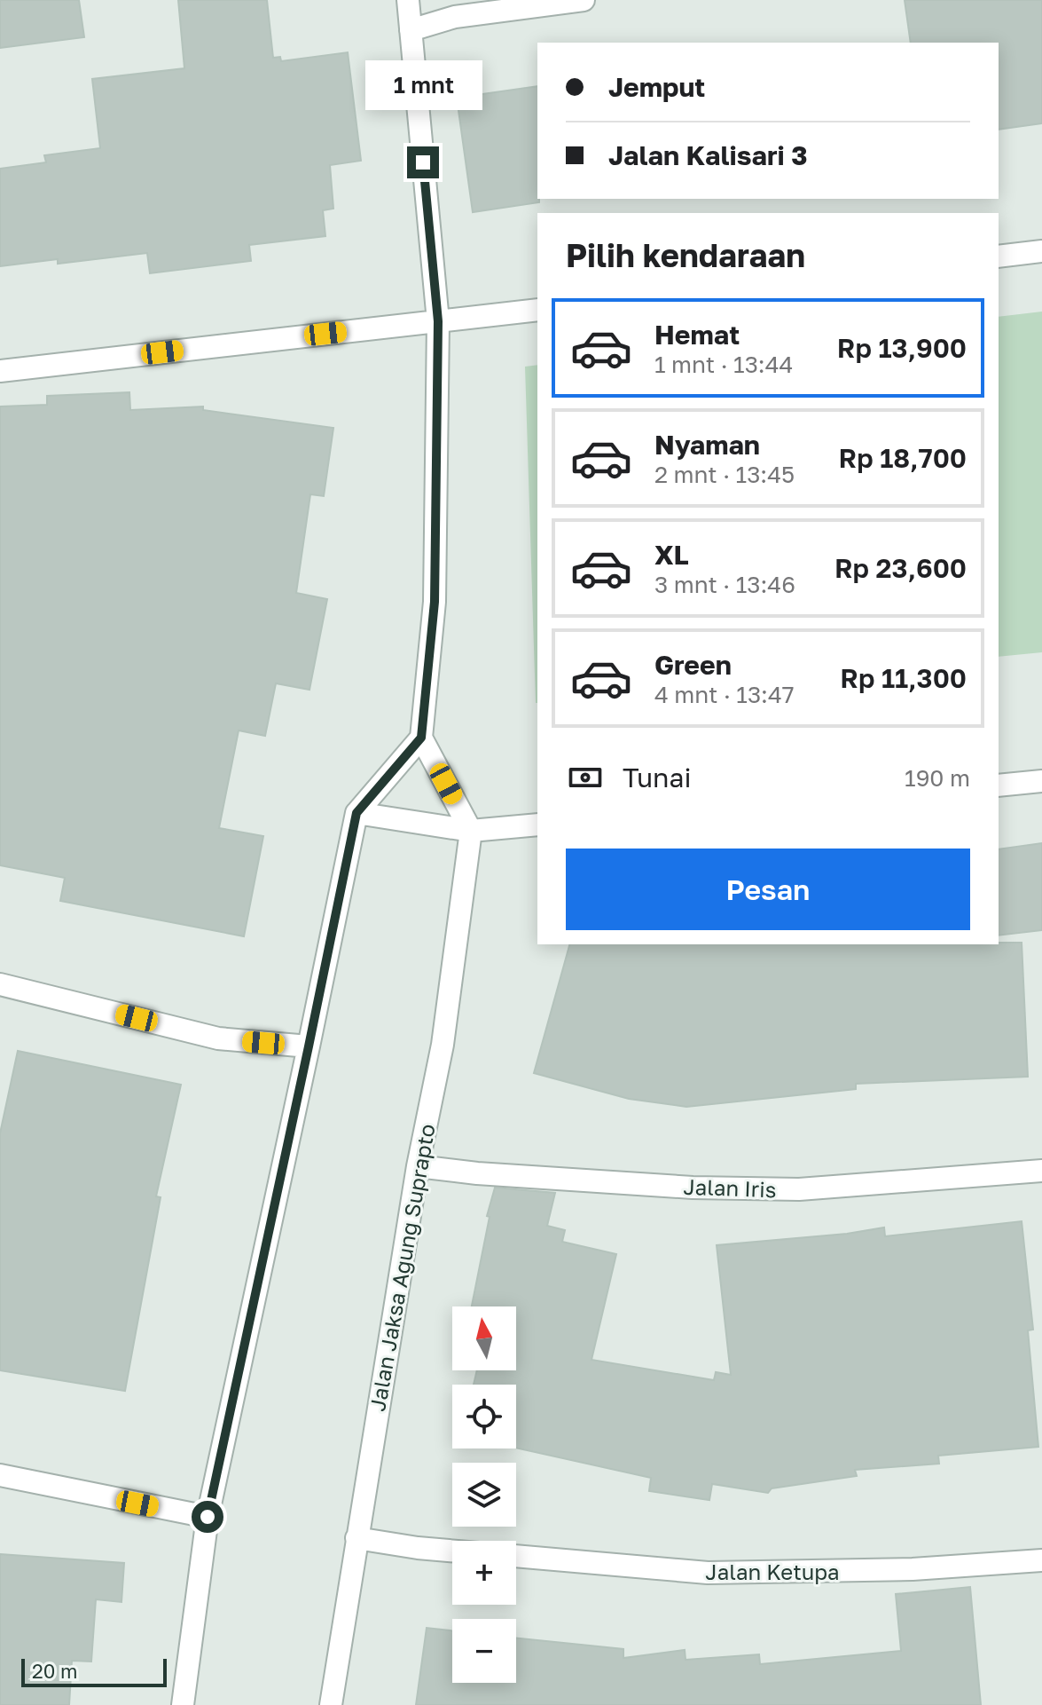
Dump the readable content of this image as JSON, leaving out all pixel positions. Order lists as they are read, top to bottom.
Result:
{
  "streets": {
    "street": ["Jalan Iris", "Jalan Jaksa Agung Suprapto", "Jalan Ketupa"]
  },
  "crossings": [
    ["Jalan Iris", "Jalan Jaksa Agung Suprapto"]
  ],
  "scale_bar": "20 m",
  "north": "top",
  "page": {
    "banner": ["Jemput", "Jalan Kalisari 3"],
    "bubble": "1 mnt",
    "heading": "Pilih kendaraan",
    "list": [
      {
        "name": "Hemat",
        "note": "1 mnt · 13:44",
        "value": "Rp 13,900"
      },
      {
        "name": "Nyaman",
        "note": "2 mnt · 13:45",
        "value": "Rp 18,700"
      },
      {
        "name": "XL",
        "note": "3 mnt · 13:46",
        "value": "Rp 23,600"
      },
      {
        "name": "Green",
        "note": "4 mnt · 13:47",
        "value": "Rp 11,300"
      }
    ],
    "pay": ["Tunai", "190 m"],
    "buttons": "Pesan",
    "map_buttons": ["+", "−"],
    "scale": "20 m"
  }
}
